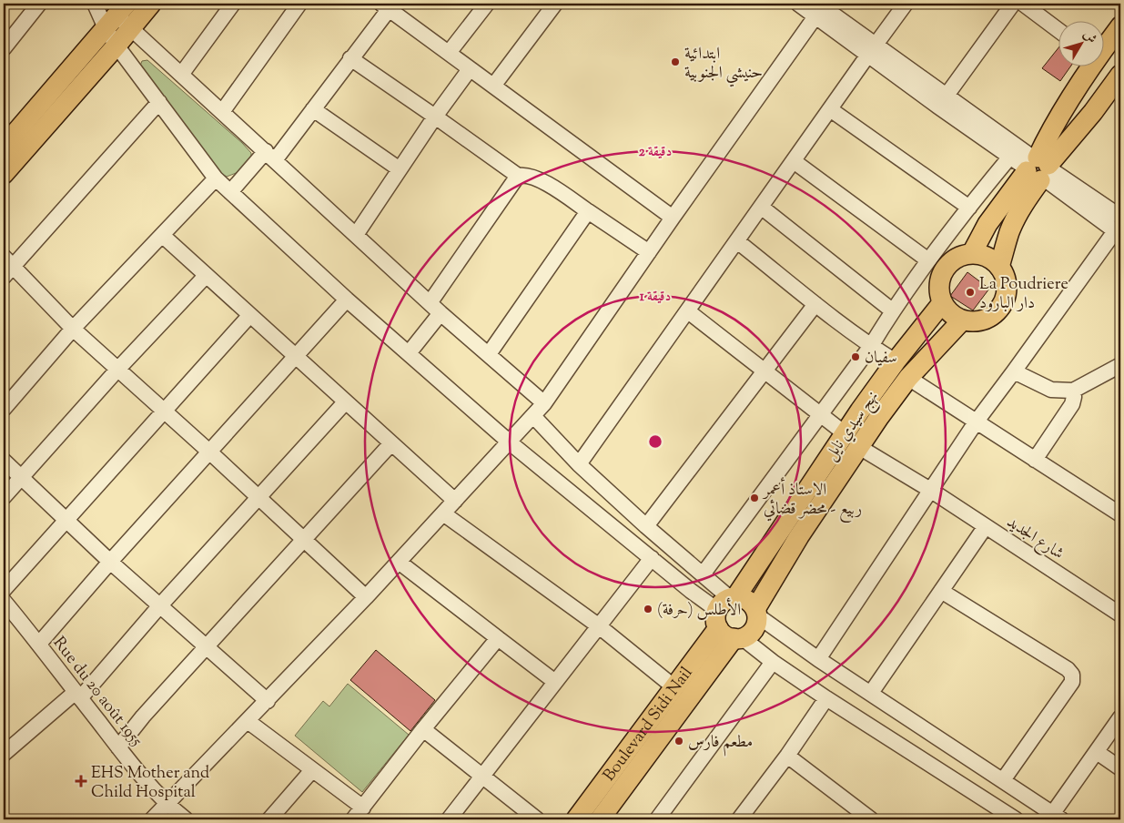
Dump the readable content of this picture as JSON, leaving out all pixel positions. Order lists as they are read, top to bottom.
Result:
{
  "streets": {
    "main road": ["نهج سيدي نايل", "Boulevard Sidi Nail"],
    "street": ["شارع الجديد", "Rue du 20 août 1955"]
  },
  "crossings": [
    ["نهج سيدي نايل", "شارع الجديد"],
    ["نهج سيدي نايل", "Boulevard Sidi Nail"]
  ],
  "places": {
    "other": [
      "ابتدائية حنيشي الجنوبية",
      "La Poudriere دار البارود",
      "سفيان",
      "الاستاذ أعمر ربيع - محضر قضائي",
      "الأطلس (حرفة)",
      "مطعم فارس"
    ],
    "health": ["EHS Mother and Child Hospital"]
  },
  "north": "top right",
  "rings": ["2 دقيقة", "1 دقيقة"]
}
